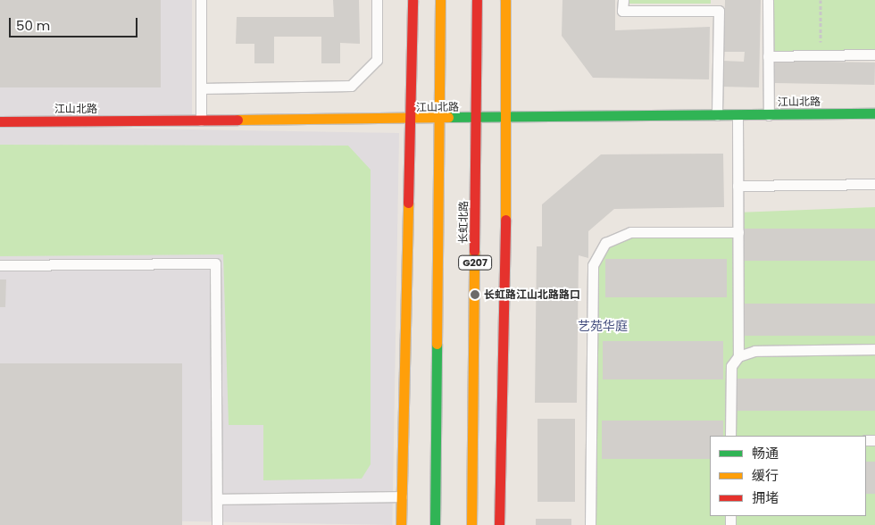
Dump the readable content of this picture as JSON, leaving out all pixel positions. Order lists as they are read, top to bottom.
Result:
{
  "streets": {
    "main road": ["江山北路", "长虹北路", "G207"]
  },
  "crossings": [
    ["江山北路", "长虹北路"]
  ],
  "districts": ["艺苑华庭"],
  "places": ["长虹路江山北路路口"],
  "legend": ["畅通", "缓行", "拥堵"],
  "scale_bar": "50 m"
}
